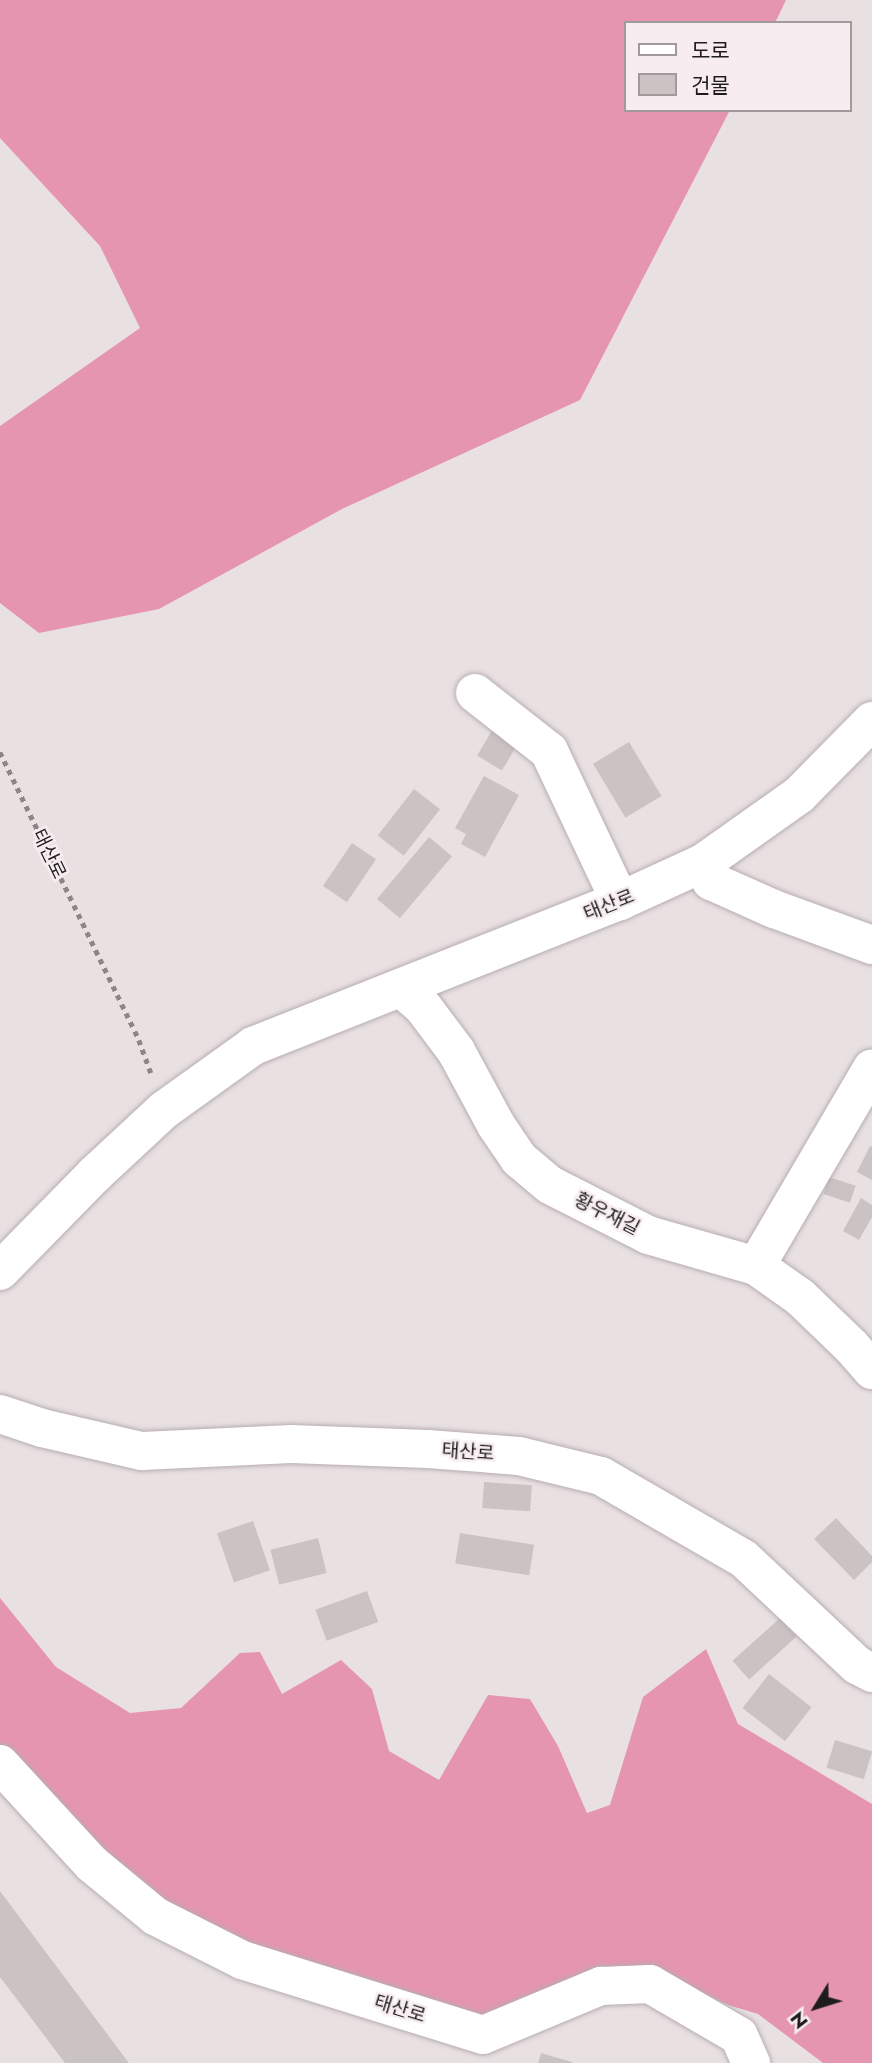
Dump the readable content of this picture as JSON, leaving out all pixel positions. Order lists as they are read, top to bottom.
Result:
{
  "streets": {
    "street": ["태산로", "황우재길"]
  },
  "crossings": [
    ["태산로", "황우재길"]
  ],
  "legend": ["도로", "건물"],
  "north": "bottom left"
}
